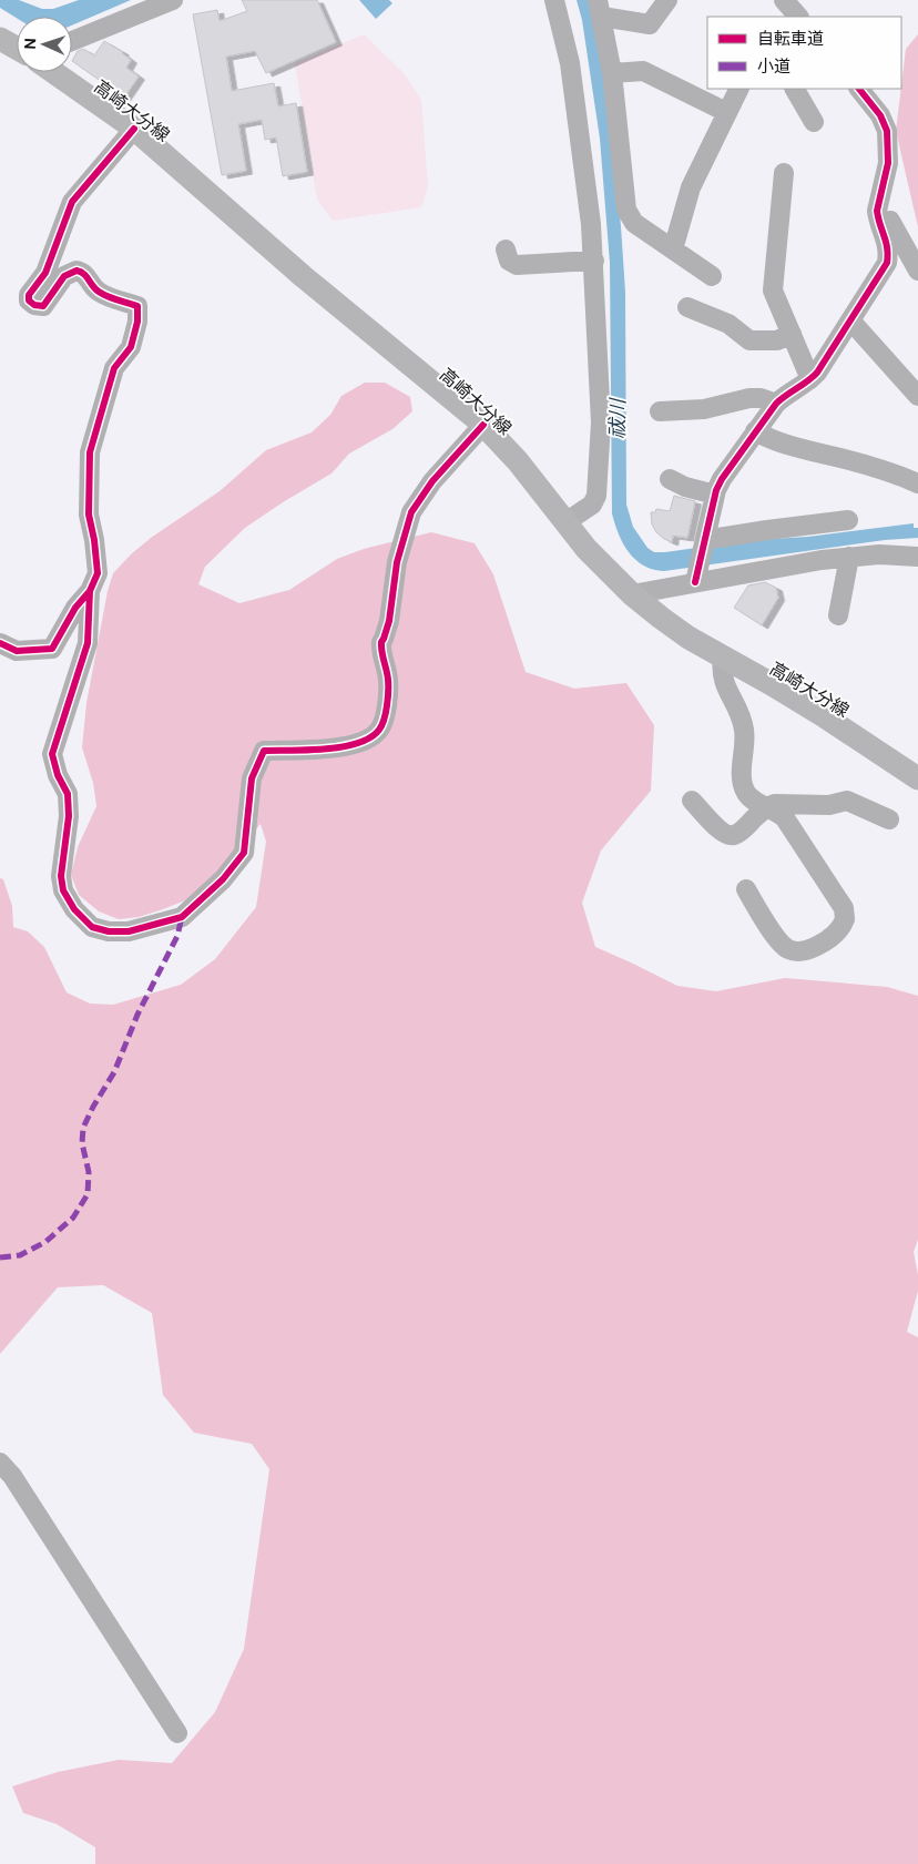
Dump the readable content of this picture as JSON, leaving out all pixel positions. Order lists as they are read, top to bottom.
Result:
{
  "streets": {
    "main road": ["高崎大分線"]
  },
  "water": ["祓川"],
  "legend": ["自転車道", "小道"],
  "north": "left"
}
